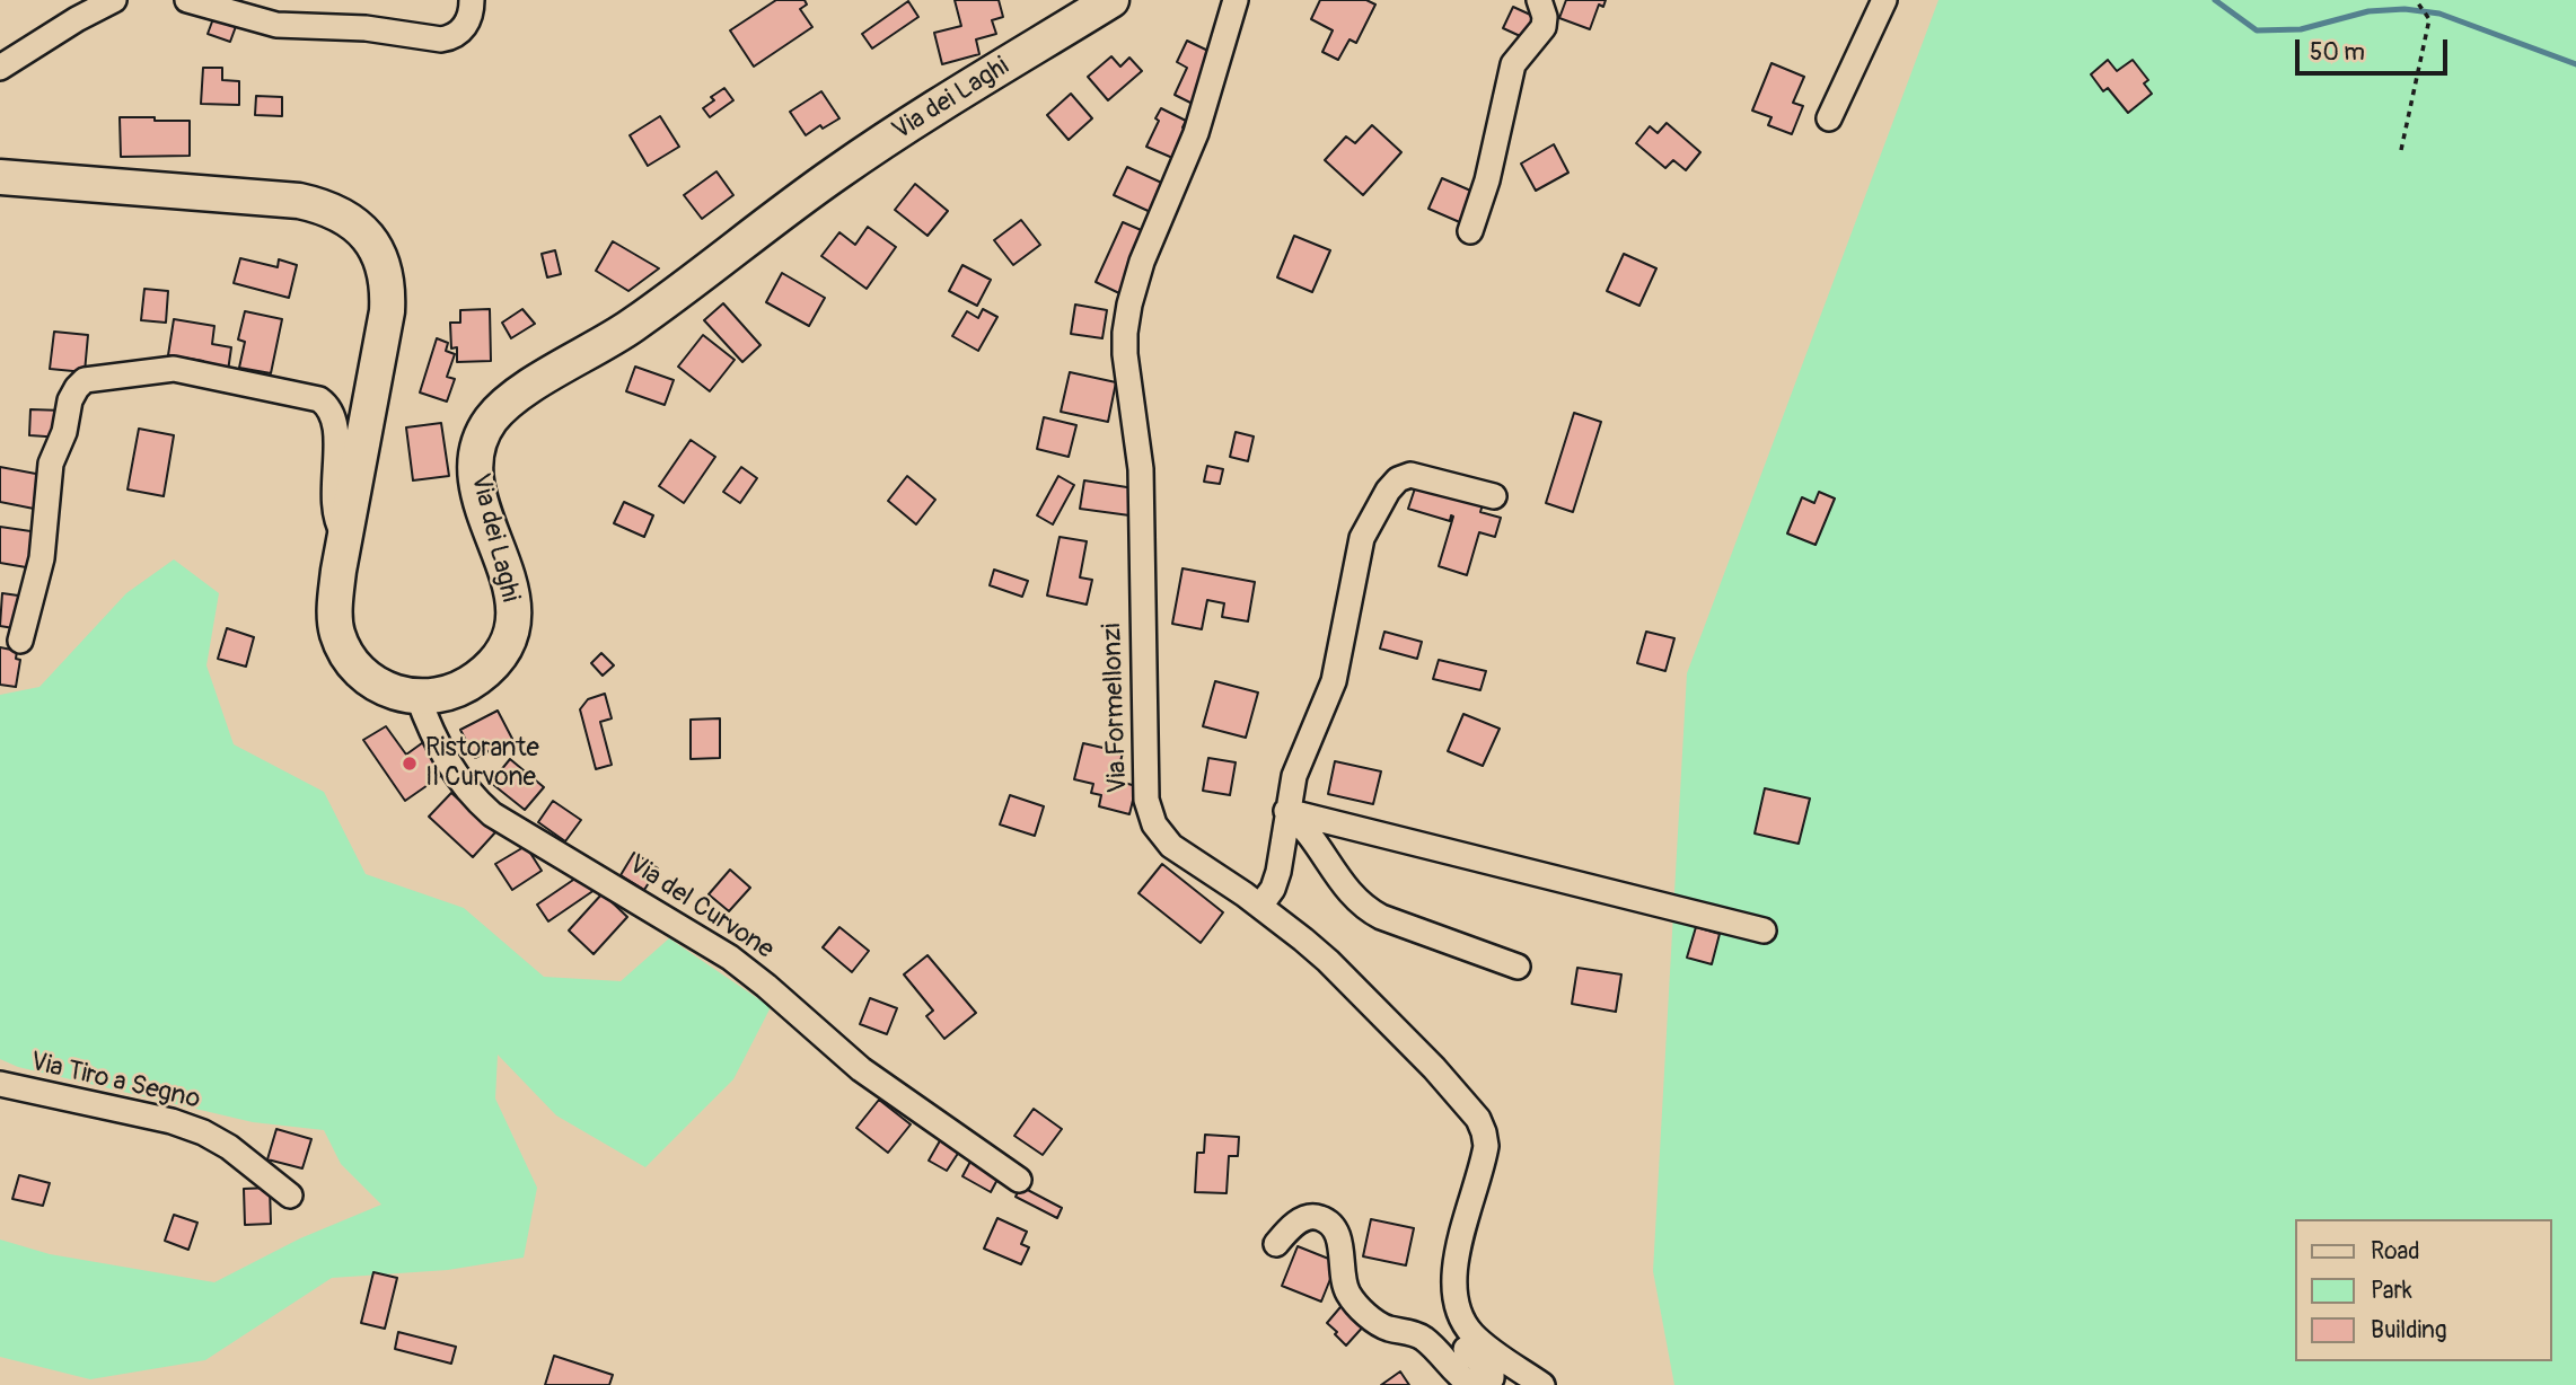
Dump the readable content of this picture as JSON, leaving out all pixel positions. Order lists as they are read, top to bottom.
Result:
{
  "streets": {
    "main road": ["Via dei Laghi"],
    "street": ["Via Formellonzi", "Via del Curvone", "Via Tiro a Segno"]
  },
  "crossings": [
    ["Via dei Laghi", "Via del Curvone"]
  ],
  "places": ["Ristorante Il Curvone"],
  "legend": ["Road", "Park", "Building"],
  "scale_bar": "50 m"
}
